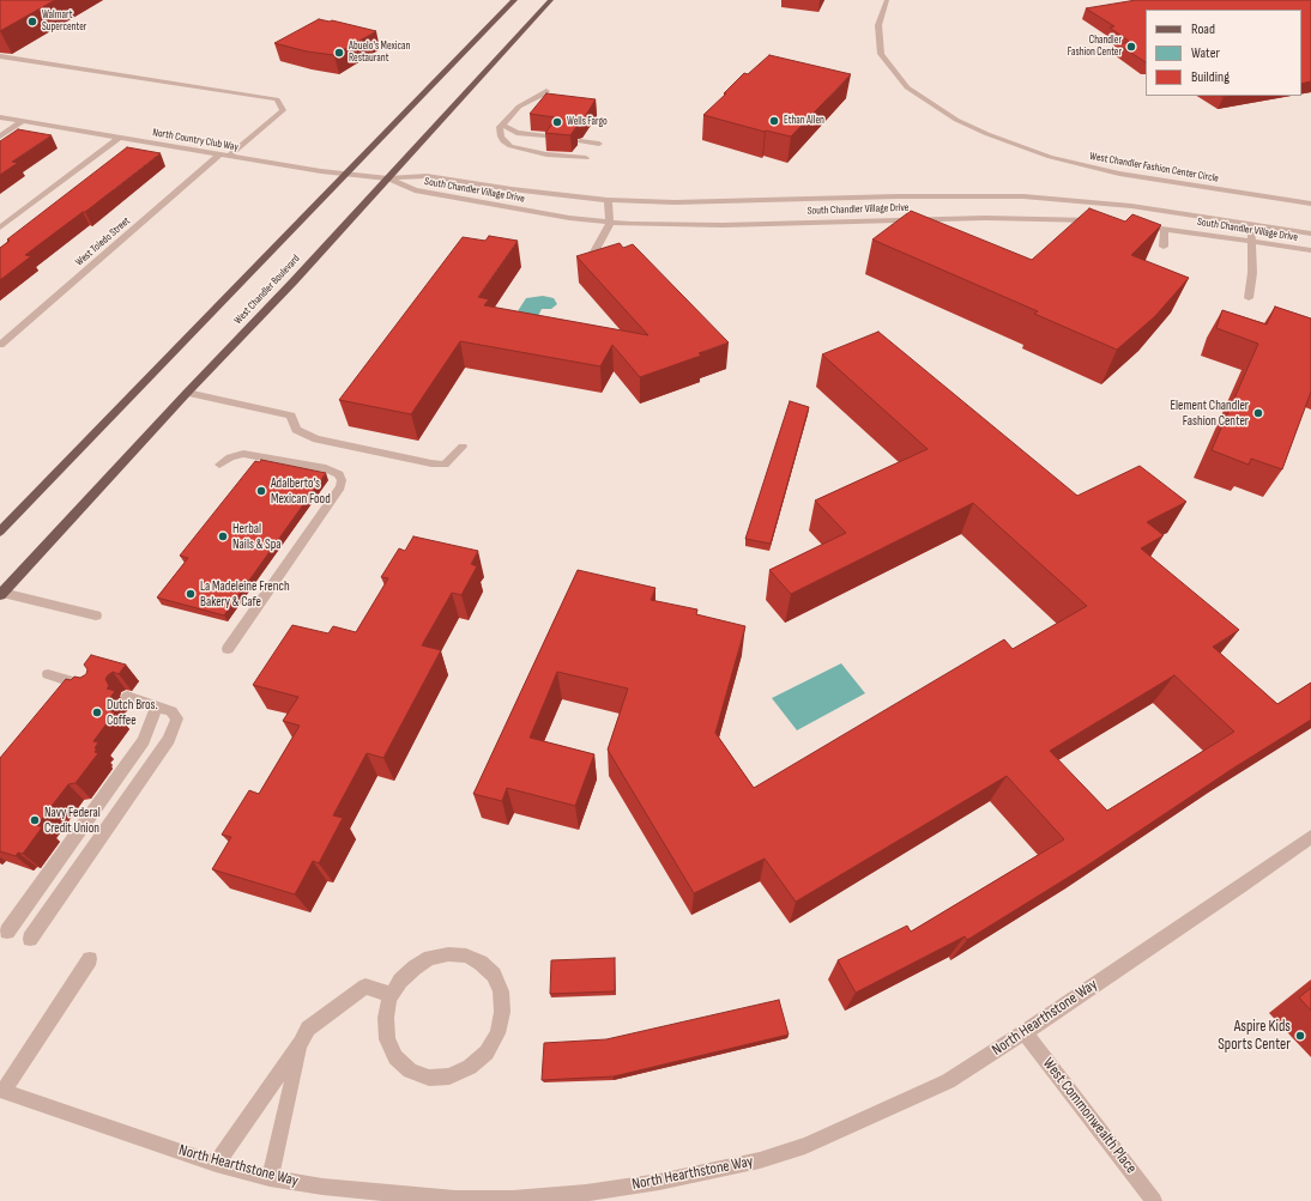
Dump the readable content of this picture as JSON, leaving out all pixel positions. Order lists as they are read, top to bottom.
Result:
{
  "streets": {
    "main road": ["West Chandler Boulevard"],
    "street": [
      "North Country Club Way",
      "West Chandler Fashion Center Circle",
      "South Chandler Village Drive",
      "West Toledo Street",
      "North Hearthstone Way",
      "West Commonwealth Place"
    ]
  },
  "crossings": [
    ["North Country Club Way", "South Chandler Village Drive"],
    ["North Country Club Way", "West Toledo Street"],
    ["North Country Club Way", "West Chandler Boulevard"],
    ["South Chandler Village Drive", "West Chandler Boulevard"],
    ["North Hearthstone Way", "West Commonwealth Place"]
  ],
  "places": [
    "Walmart Supercenter",
    "Chandler Fashion Center",
    "Abuelo's Mexican Restaurant",
    "Ethan Allen",
    "Wells Fargo",
    "Element Chandler Fashion Center",
    "Adalberto’s Mexican Food",
    "Herbal Nails & Spa",
    "La Madeleine French Bakery & Cafe",
    "Dutch Bros. Coffee",
    "Navy Federal Credit Union",
    "Aspire Kids Sports Center"
  ],
  "legend": ["Road", "Water", "Building"]
}
